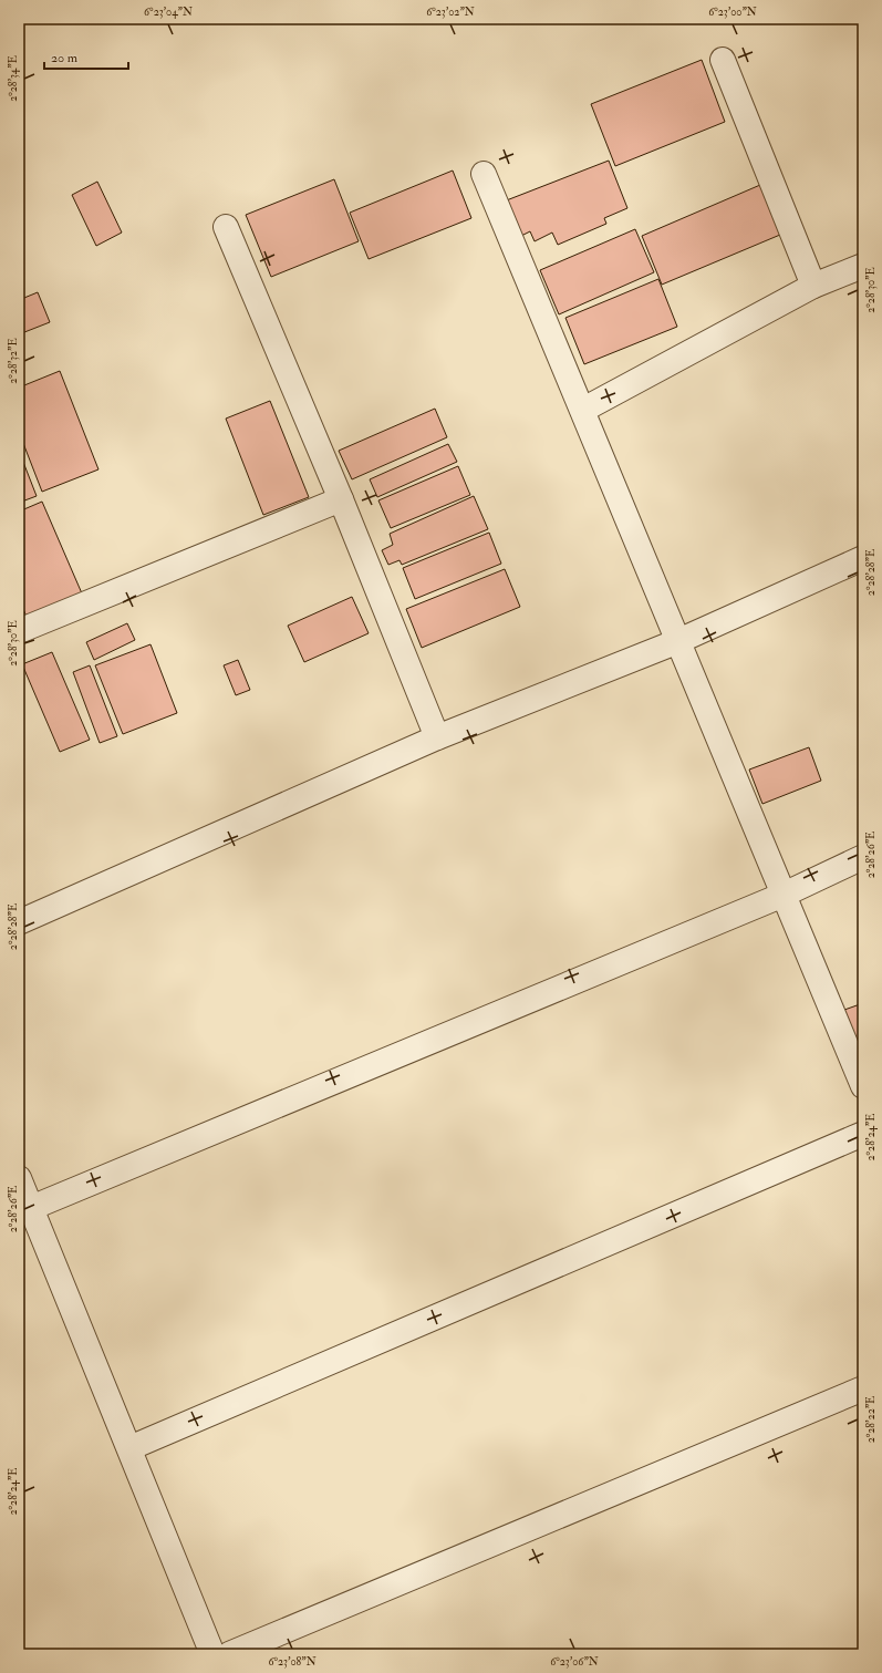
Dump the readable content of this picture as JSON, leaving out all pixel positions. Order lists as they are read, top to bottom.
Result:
{
  "scale_bar": "20 m",
  "coordinates": [
    "6°23'04\"N",
    "6°23'02\"N",
    "6°23'00\"N",
    "2°28'34\"E",
    "2°28'30\"E",
    "2°28'32\"E",
    "2°28'28\"E",
    "2°28'26\"E",
    "2°28'24\"E",
    "2°28'22\"E",
    "6°23'08\"N",
    "6°23'06\"N"
  ]
}
